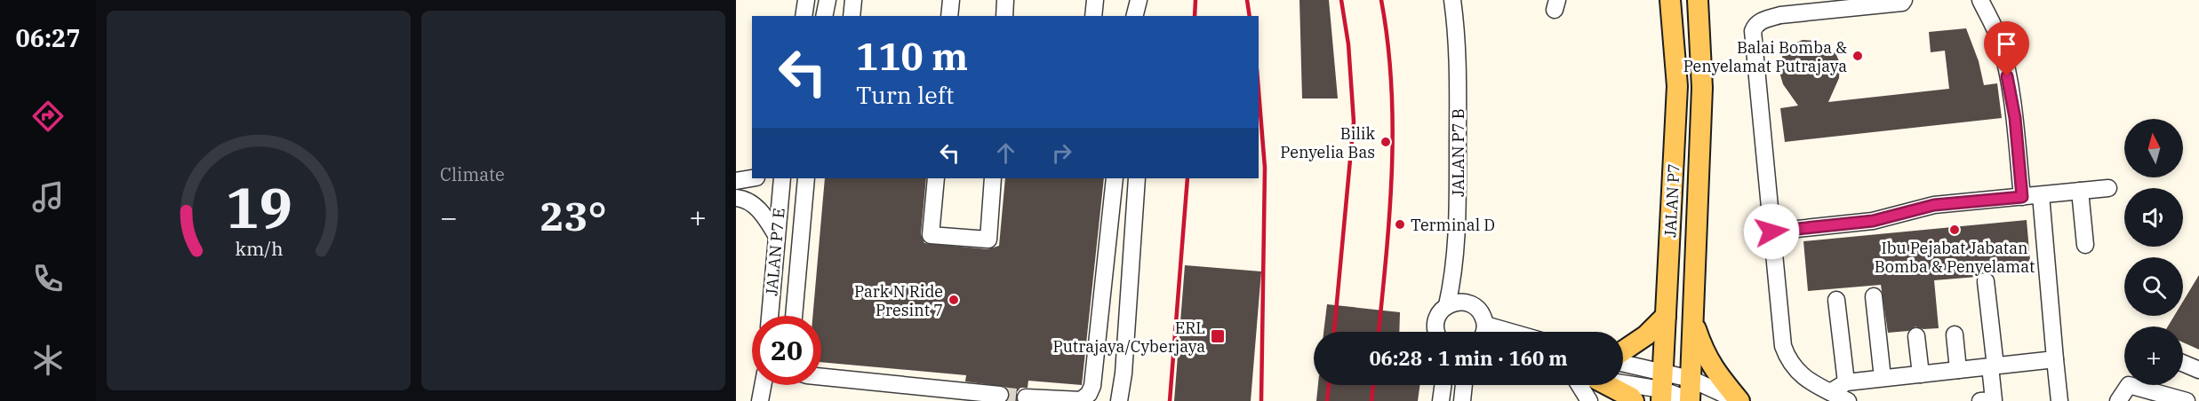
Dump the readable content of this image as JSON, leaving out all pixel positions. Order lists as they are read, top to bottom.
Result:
{
  "streets": {
    "main road": ["JALAN P7"],
    "street": ["JALAN P7 B", "JALAN P7 E"]
  },
  "places": {
    "other": [
      "Balai Bomba & Penyelamat Putrajaya",
      "Bilik Penyelia Bas",
      "Terminal D",
      "Ibu Pejabat Jabatan Bomba & Penyelamat",
      "Park N Ride Presint 7"
    ],
    "transit": ["ERL Putrajaya/Cyberjaya"]
  },
  "north": "top",
  "page": {
    "tabs": "06:27",
    "tile": "Climate",
    "turn": ["110 m", "Turn left"],
    "map_buttons": "+",
    "heat": ["−", "23°", "+"],
    "limit": "20",
    "trip": "06:28 · 1 min · 160 m",
    "gauge": ["19", "km/h"]
  }
}
